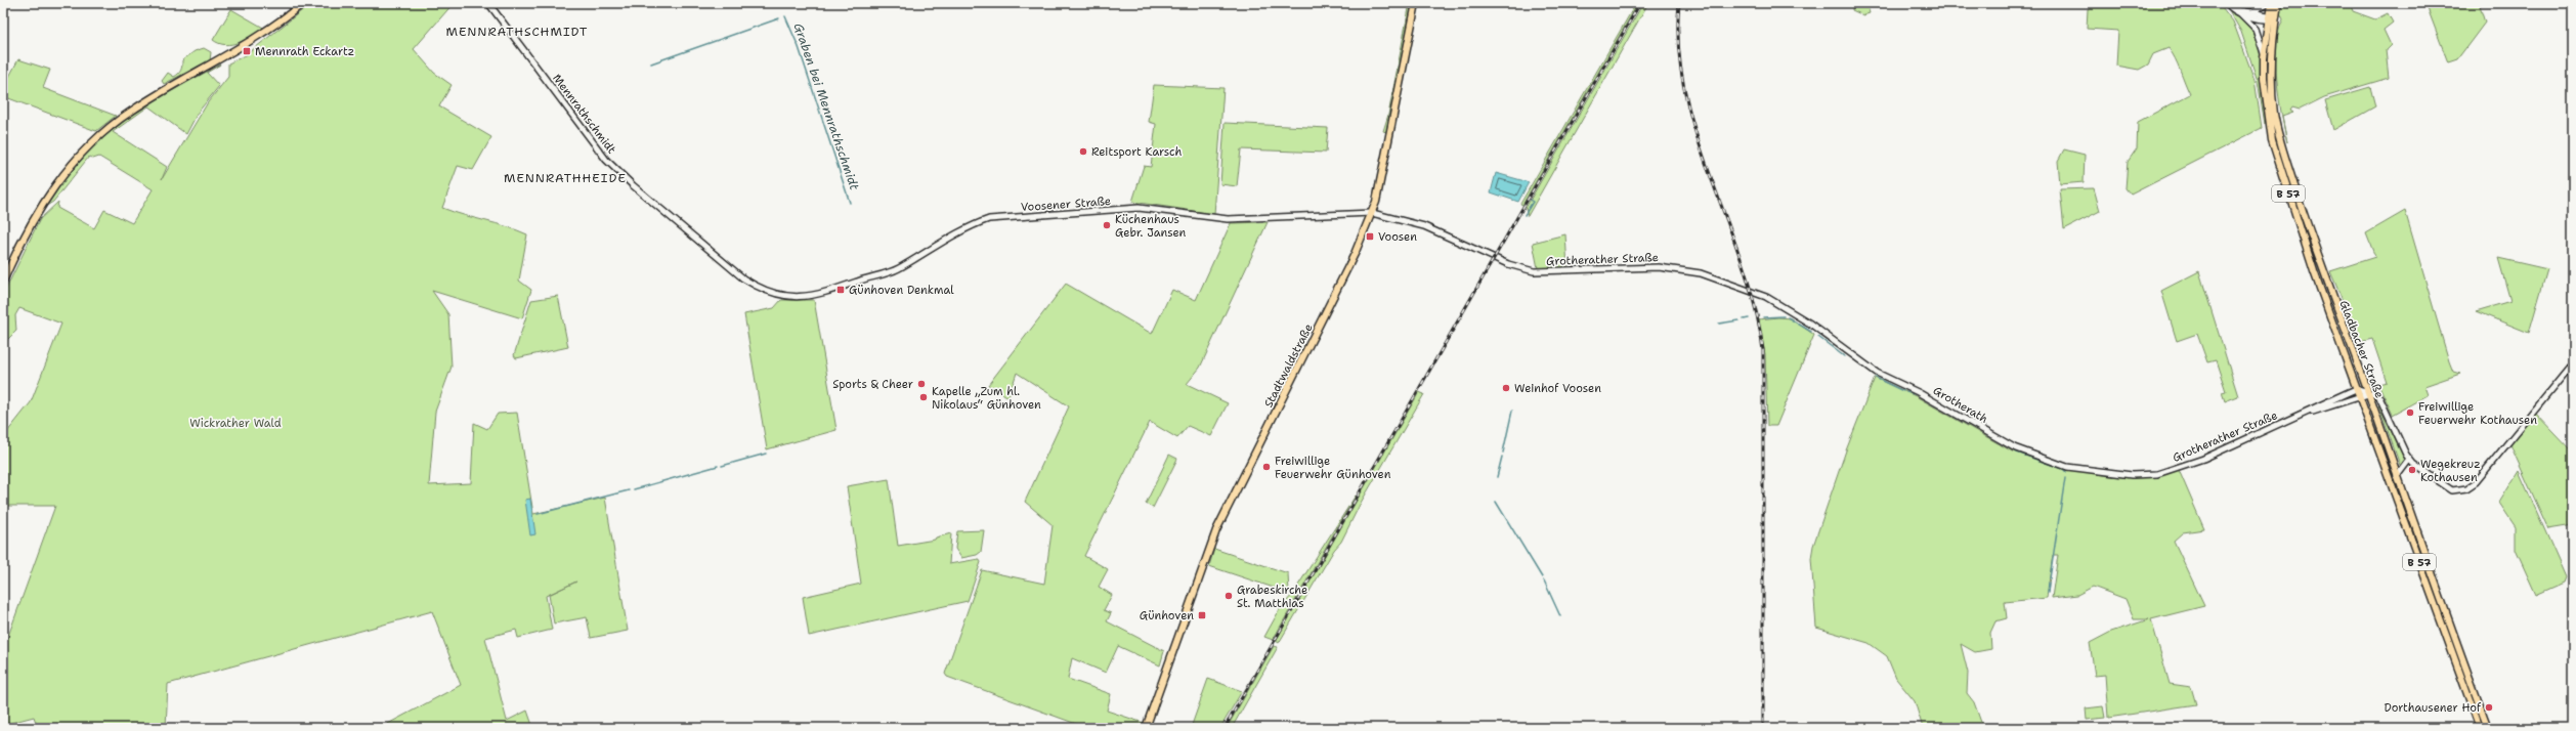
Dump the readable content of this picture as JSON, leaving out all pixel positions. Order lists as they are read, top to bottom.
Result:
{
  "streets": {
    "main road": ["B 57", "Gladbacher Straße", "Stadtwaldstraße"],
    "street": [
      "Mennrathschmidt",
      "Voosener Straße",
      "Grotherather Straße",
      "Grotherath"
    ]
  },
  "crossings": [
    ["Mennrathschmidt", "Voosener Straße"],
    ["B 57", "Gladbacher Straße"],
    ["Voosener Straße", "Grotherather Straße"],
    ["Voosener Straße", "Stadtwaldstraße"],
    ["Grotherather Straße", "Gladbacher Straße"],
    ["Grotherather Straße", "Stadtwaldstraße"],
    ["Grotherather Straße", "Grotherath"]
  ],
  "districts": ["MENNRATHSCHMIDT", "MENNRATHHEIDE"],
  "water": ["Graben bei Mennrathschmidt"],
  "parks": ["Wickrather Wald"],
  "places": {
    "transit": [
      "Mennrath Eckartz",
      "Voosen",
      "Günhoven Denkmal",
      "Günhoven"
    ],
    "other": [
      "Reitsport Karsch",
      "Küchenhaus Gebr. Jansen",
      "Sports & Cheer",
      "Weinhof Voosen",
      "Kapelle „Zum hl. Nikolaus“ Günhoven",
      "Freiwillige Feuerwehr Kothausen",
      "Freiwillige Feuerwehr Günhoven",
      "Wegekreuz Kothausen",
      "Grabeskirche St. Matthias",
      "Dorthausener Hof"
    ]
  }
}
